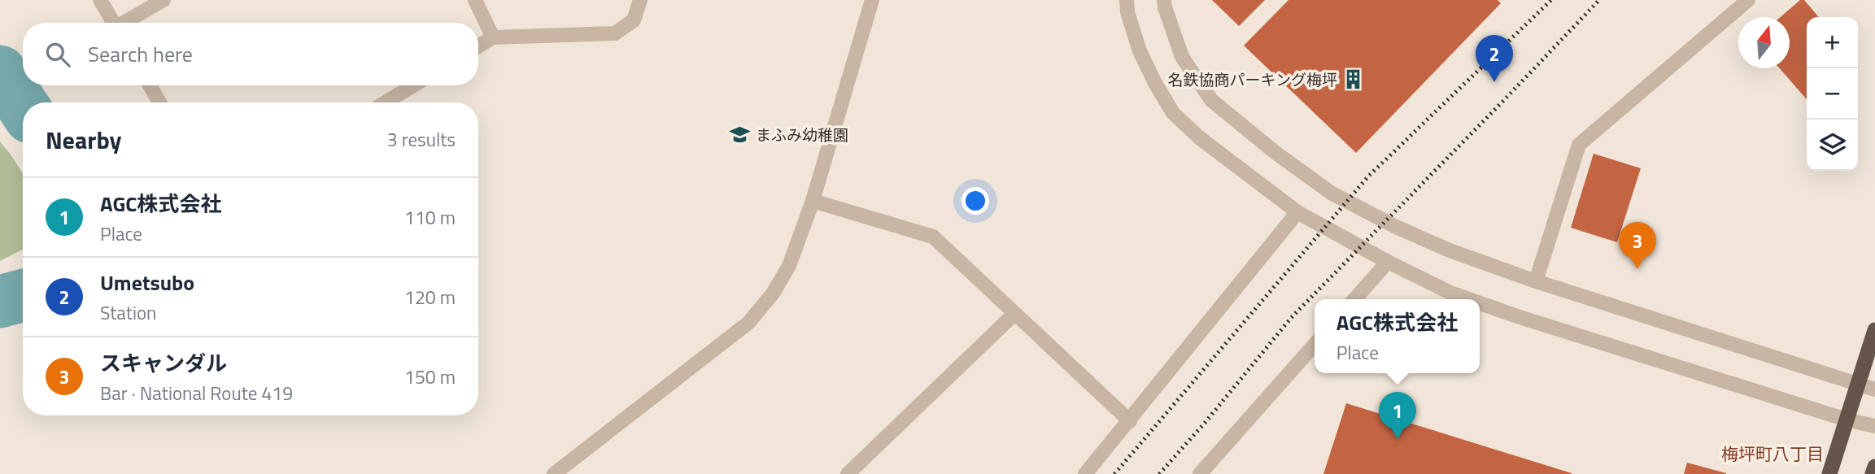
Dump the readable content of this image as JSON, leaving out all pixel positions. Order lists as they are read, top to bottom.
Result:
{
  "districts": ["梅坪町八丁目"],
  "places": {
    "building": ["名鉄協商パーキング梅坪"],
    "school or university": ["まふみ幼稚園"]
  },
  "north": "top",
  "page": {
    "map_buttons": ["+", "−"],
    "search": "Search here",
    "pins": ["2", "3", "1"],
    "heading": ["Nearby", "3 results"],
    "list": [
      {
        "mark": "1",
        "name": "AGC株式会社",
        "note": "Place",
        "value": "110 m"
      },
      {
        "mark": "2",
        "name": "Umetsubo",
        "note": "Station",
        "value": "120 m"
      },
      {
        "mark": "3",
        "name": "スキャンダル",
        "note": "Bar · National Route 419",
        "value": "150 m"
      }
    ],
    "popup": ["AGC株式会社", "Place"]
  }
}
